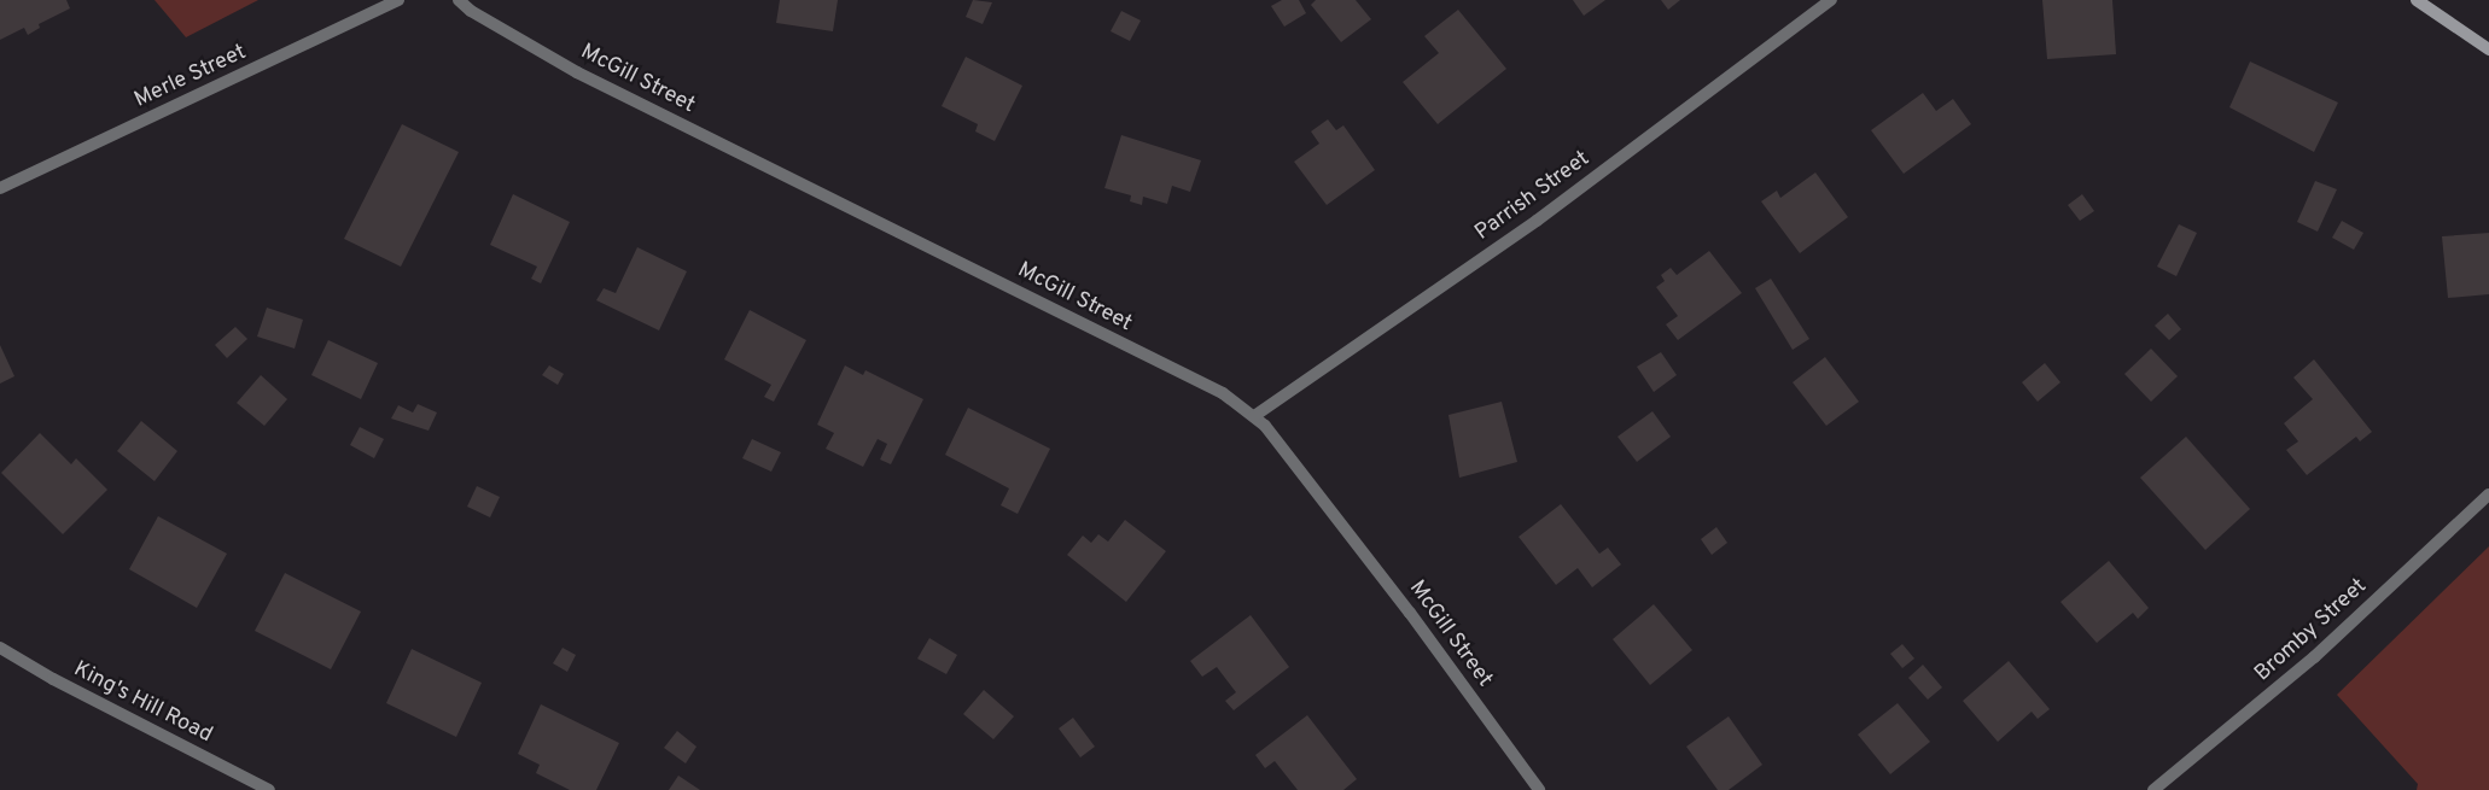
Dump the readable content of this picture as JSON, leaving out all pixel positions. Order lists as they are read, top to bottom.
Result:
{
  "streets": {
    "street": [
      "Merle Street",
      "McGill Street",
      "Parrish Street",
      "Bromby Street",
      "King's Hill Road"
    ]
  },
  "crossings": [
    ["McGill Street", "Parrish Street"]
  ]
}
